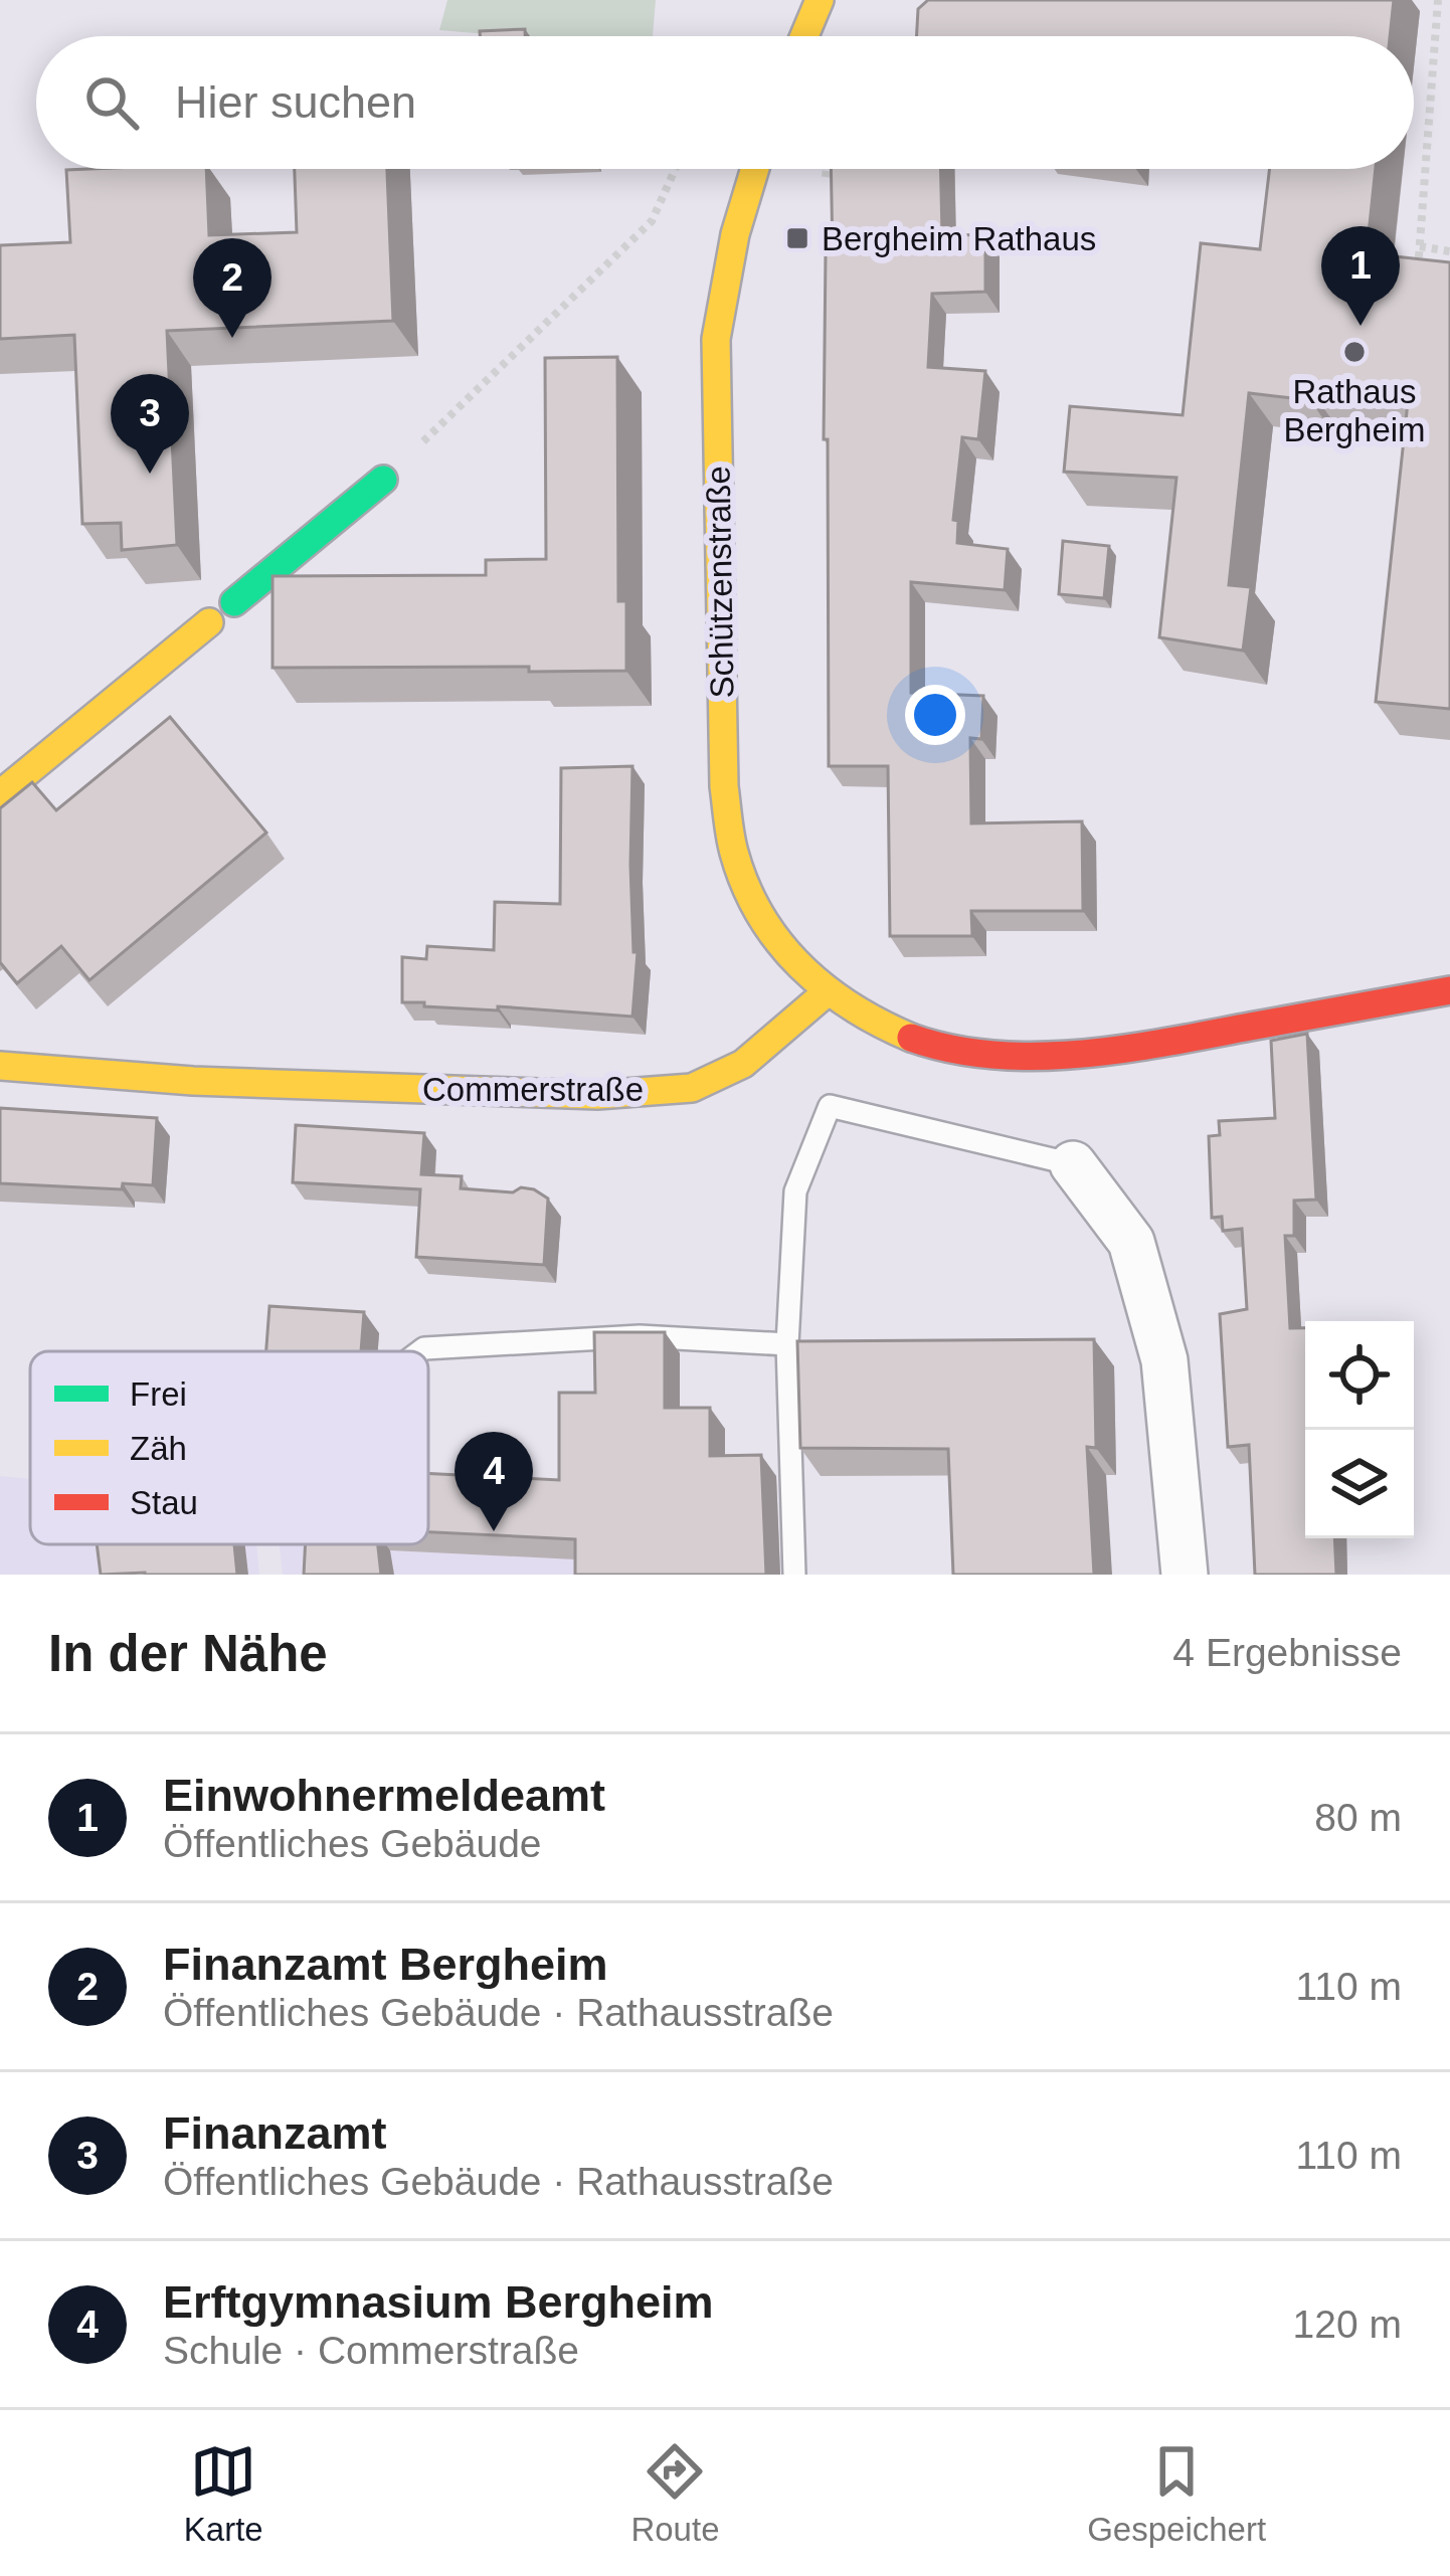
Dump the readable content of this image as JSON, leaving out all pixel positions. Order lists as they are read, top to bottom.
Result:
{
  "streets": {
    "main road": ["Schützenstraße", "Commerstraße"]
  },
  "crossings": [
    ["Schützenstraße", "Commerstraße"]
  ],
  "places": {
    "transit": ["Bergheim Rathaus"],
    "other": ["Rathaus Bergheim"]
  },
  "legend": ["Frei", "Zäh", "Stau"],
  "page": {
    "search": "Hier suchen",
    "pins": [
      "1",
      "2",
      "3",
      "4"
    ],
    "heading": ["In der Nähe", "4 Ergebnisse"],
    "list": [
      {
        "mark": "1",
        "name": "Einwohnermeldeamt",
        "note": "Öffentliches Gebäude",
        "value": "80 m"
      },
      {
        "mark": "2",
        "name": "Finanzamt Bergheim",
        "note": "Öffentliches Gebäude · Rathausstraße",
        "value": "110 m"
      },
      {
        "mark": "3",
        "name": "Finanzamt",
        "note": "Öffentliches Gebäude · Rathausstraße",
        "value": "110 m"
      },
      {
        "mark": "4",
        "name": "Erftgymnasium Bergheim",
        "note": "Schule · Commerstraße",
        "value": "120 m"
      }
    ],
    "nav": ["Karte", "Route", "Gespeichert"]
  }
}
